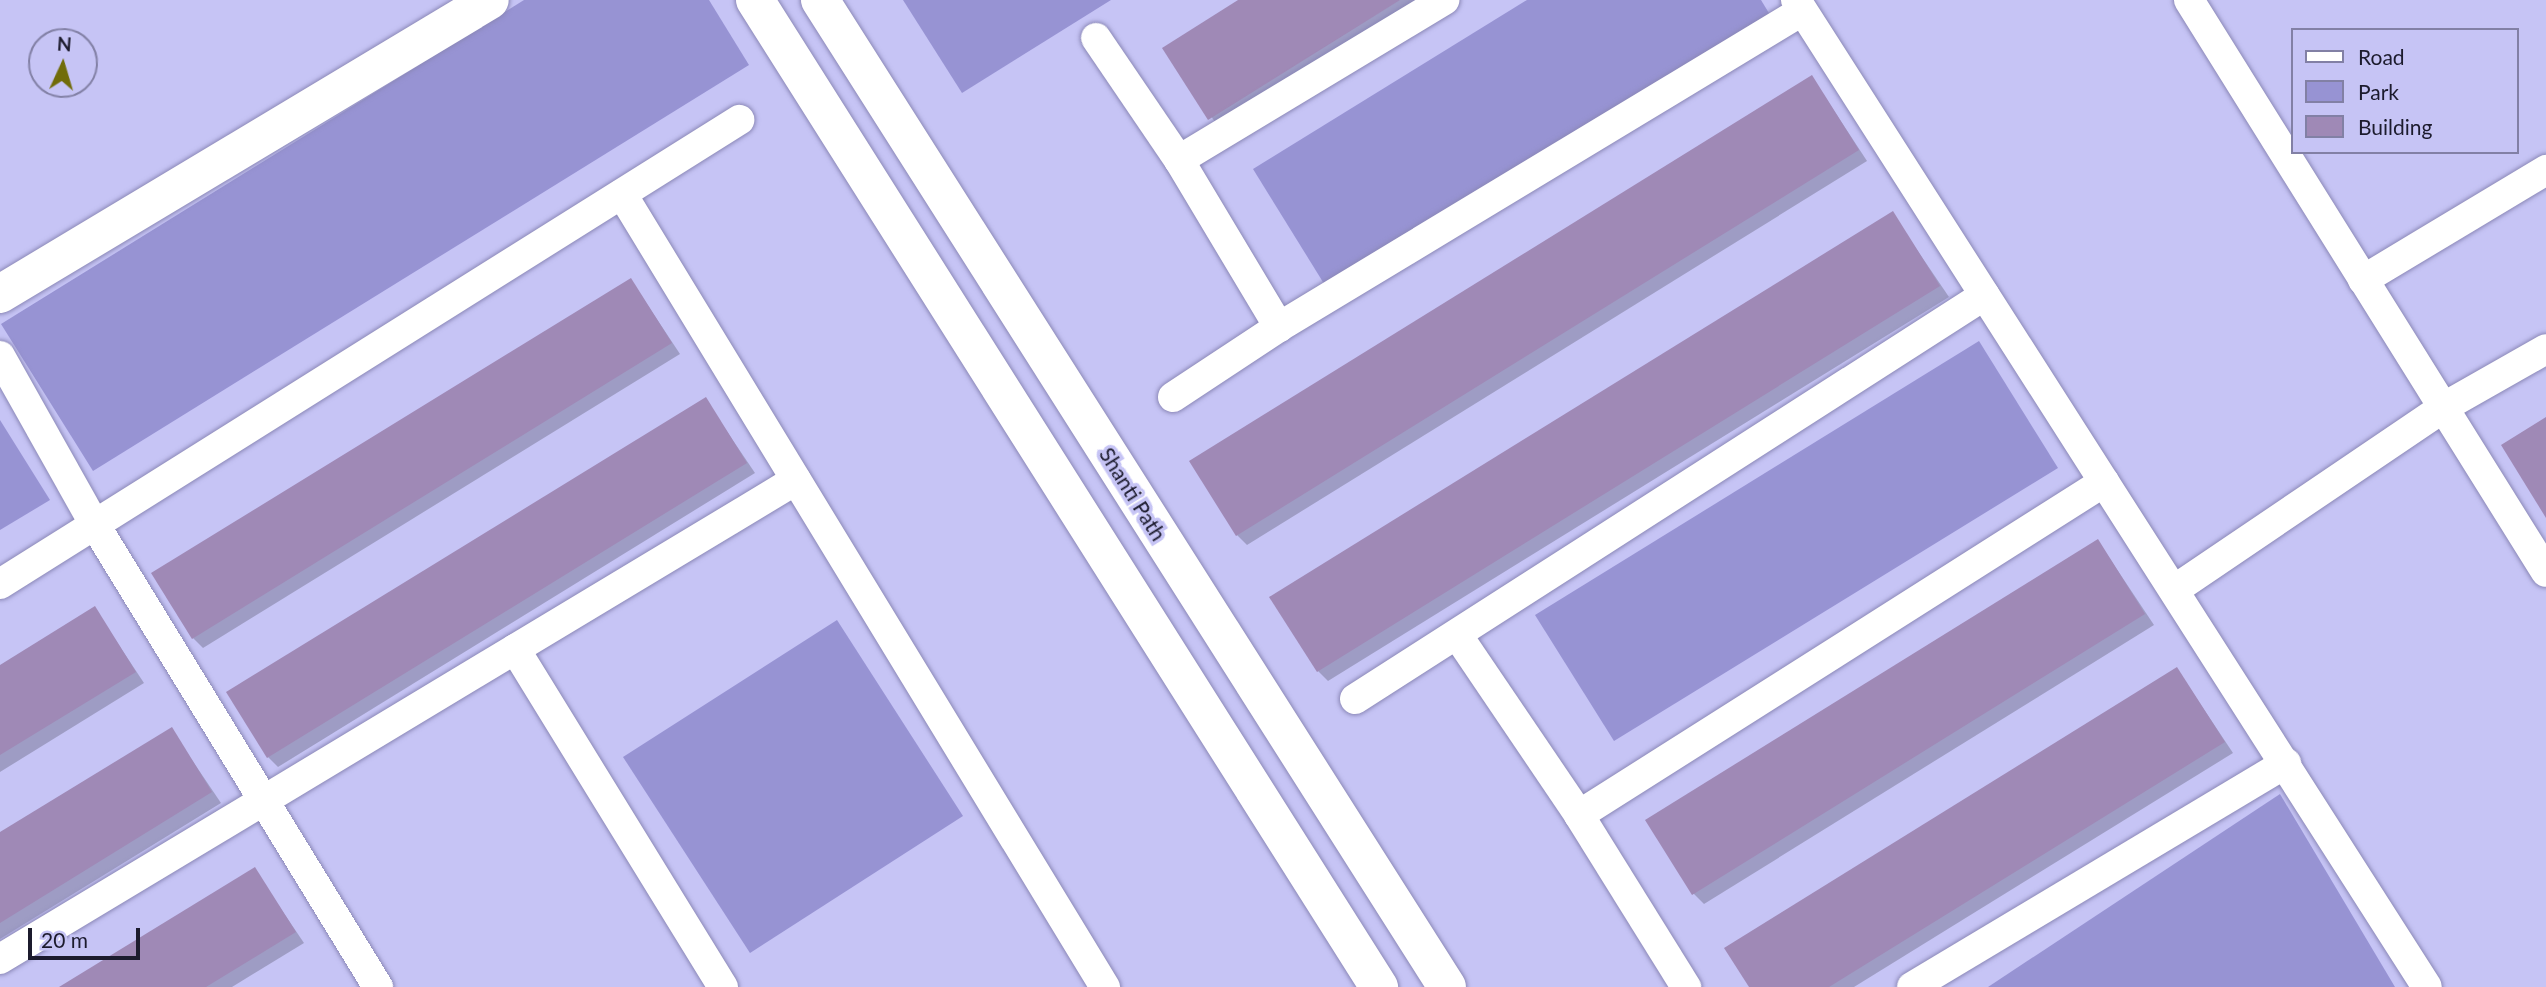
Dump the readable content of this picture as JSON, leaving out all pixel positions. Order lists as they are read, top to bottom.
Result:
{
  "streets": {
    "main road": ["Shanti Path"]
  },
  "legend": ["Road", "Park", "Building"],
  "scale_bar": "20 m",
  "north": "top"
}
